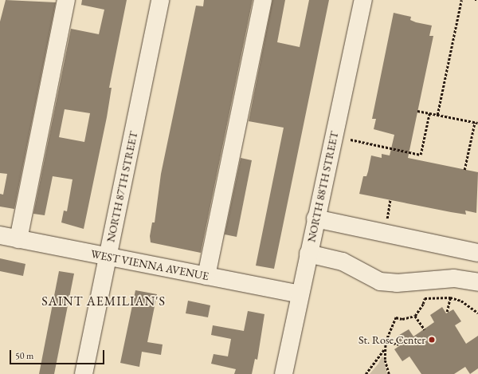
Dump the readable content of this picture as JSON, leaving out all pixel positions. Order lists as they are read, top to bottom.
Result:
{
  "streets": {
    "street": ["NORTH 87TH STREET", "NORTH 88TH STREET", "WEST VIENNA AVENUE"]
  },
  "crossings": [
    ["NORTH 87TH STREET", "WEST VIENNA AVENUE"],
    ["NORTH 88TH STREET", "WEST VIENNA AVENUE"]
  ],
  "districts": ["SAINT AEMILIAN'S"],
  "places": ["St. Rose Center"],
  "scale_bar": "50 m"
}
